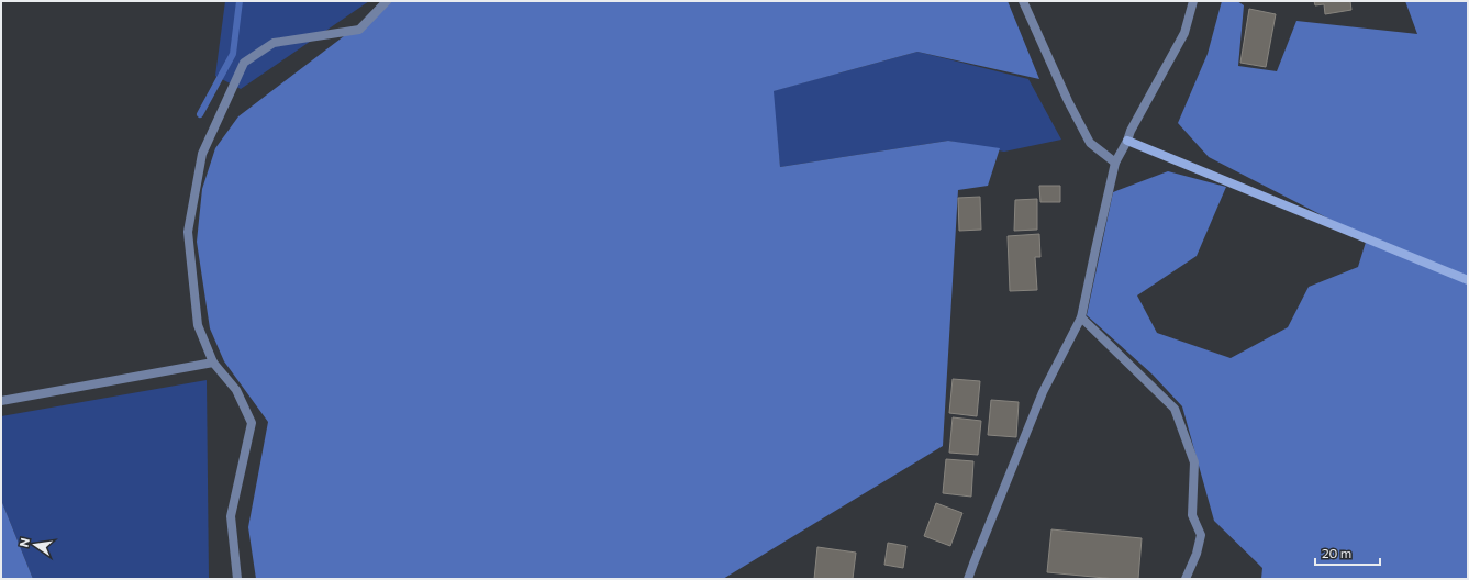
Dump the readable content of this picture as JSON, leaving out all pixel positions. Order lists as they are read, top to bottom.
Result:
{
  "scale_bar": "20 m",
  "north": "left"
}
